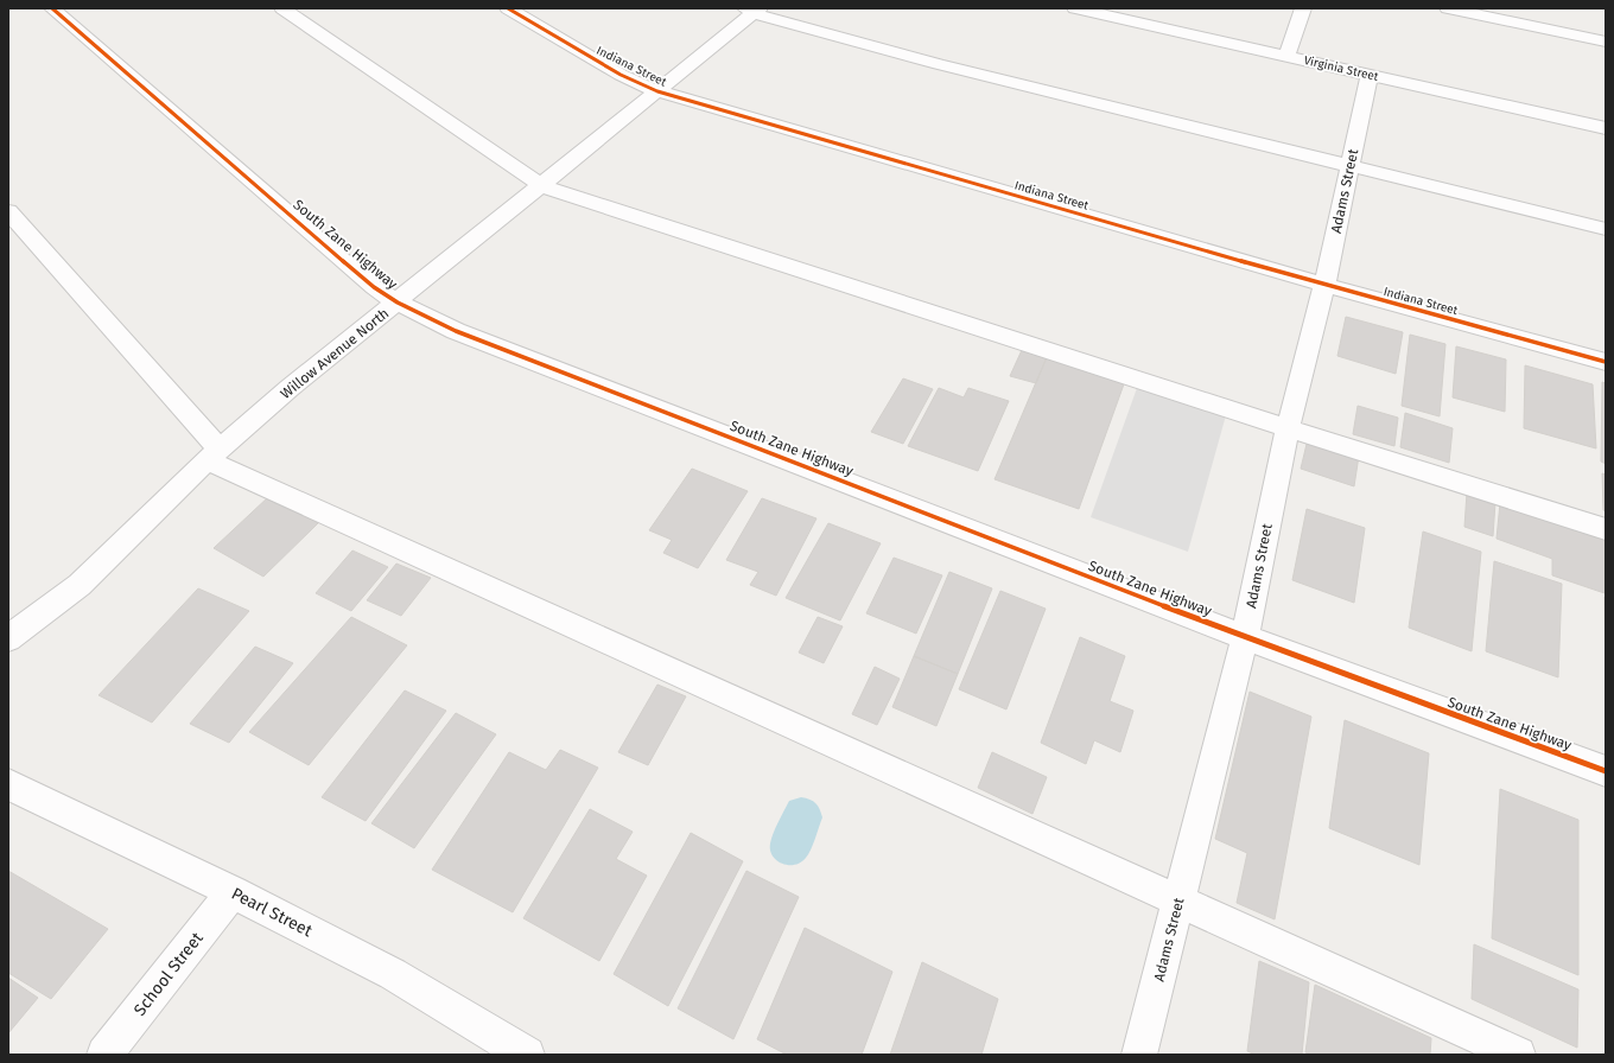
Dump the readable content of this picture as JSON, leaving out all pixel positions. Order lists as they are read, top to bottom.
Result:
{
  "streets": {
    "street": [
      "Indiana Street",
      "Virginia Street",
      "Adams Street",
      "South Zane Highway",
      "Willow Avenue North",
      "Pearl Street",
      "School Street"
    ]
  },
  "crossings": [
    ["Indiana Street", "Adams Street"],
    ["Indiana Street", "Willow Avenue North"],
    ["Virginia Street", "Adams Street"],
    ["Adams Street", "South Zane Highway"],
    ["South Zane Highway", "Willow Avenue North"],
    ["Pearl Street", "School Street"]
  ]
}
